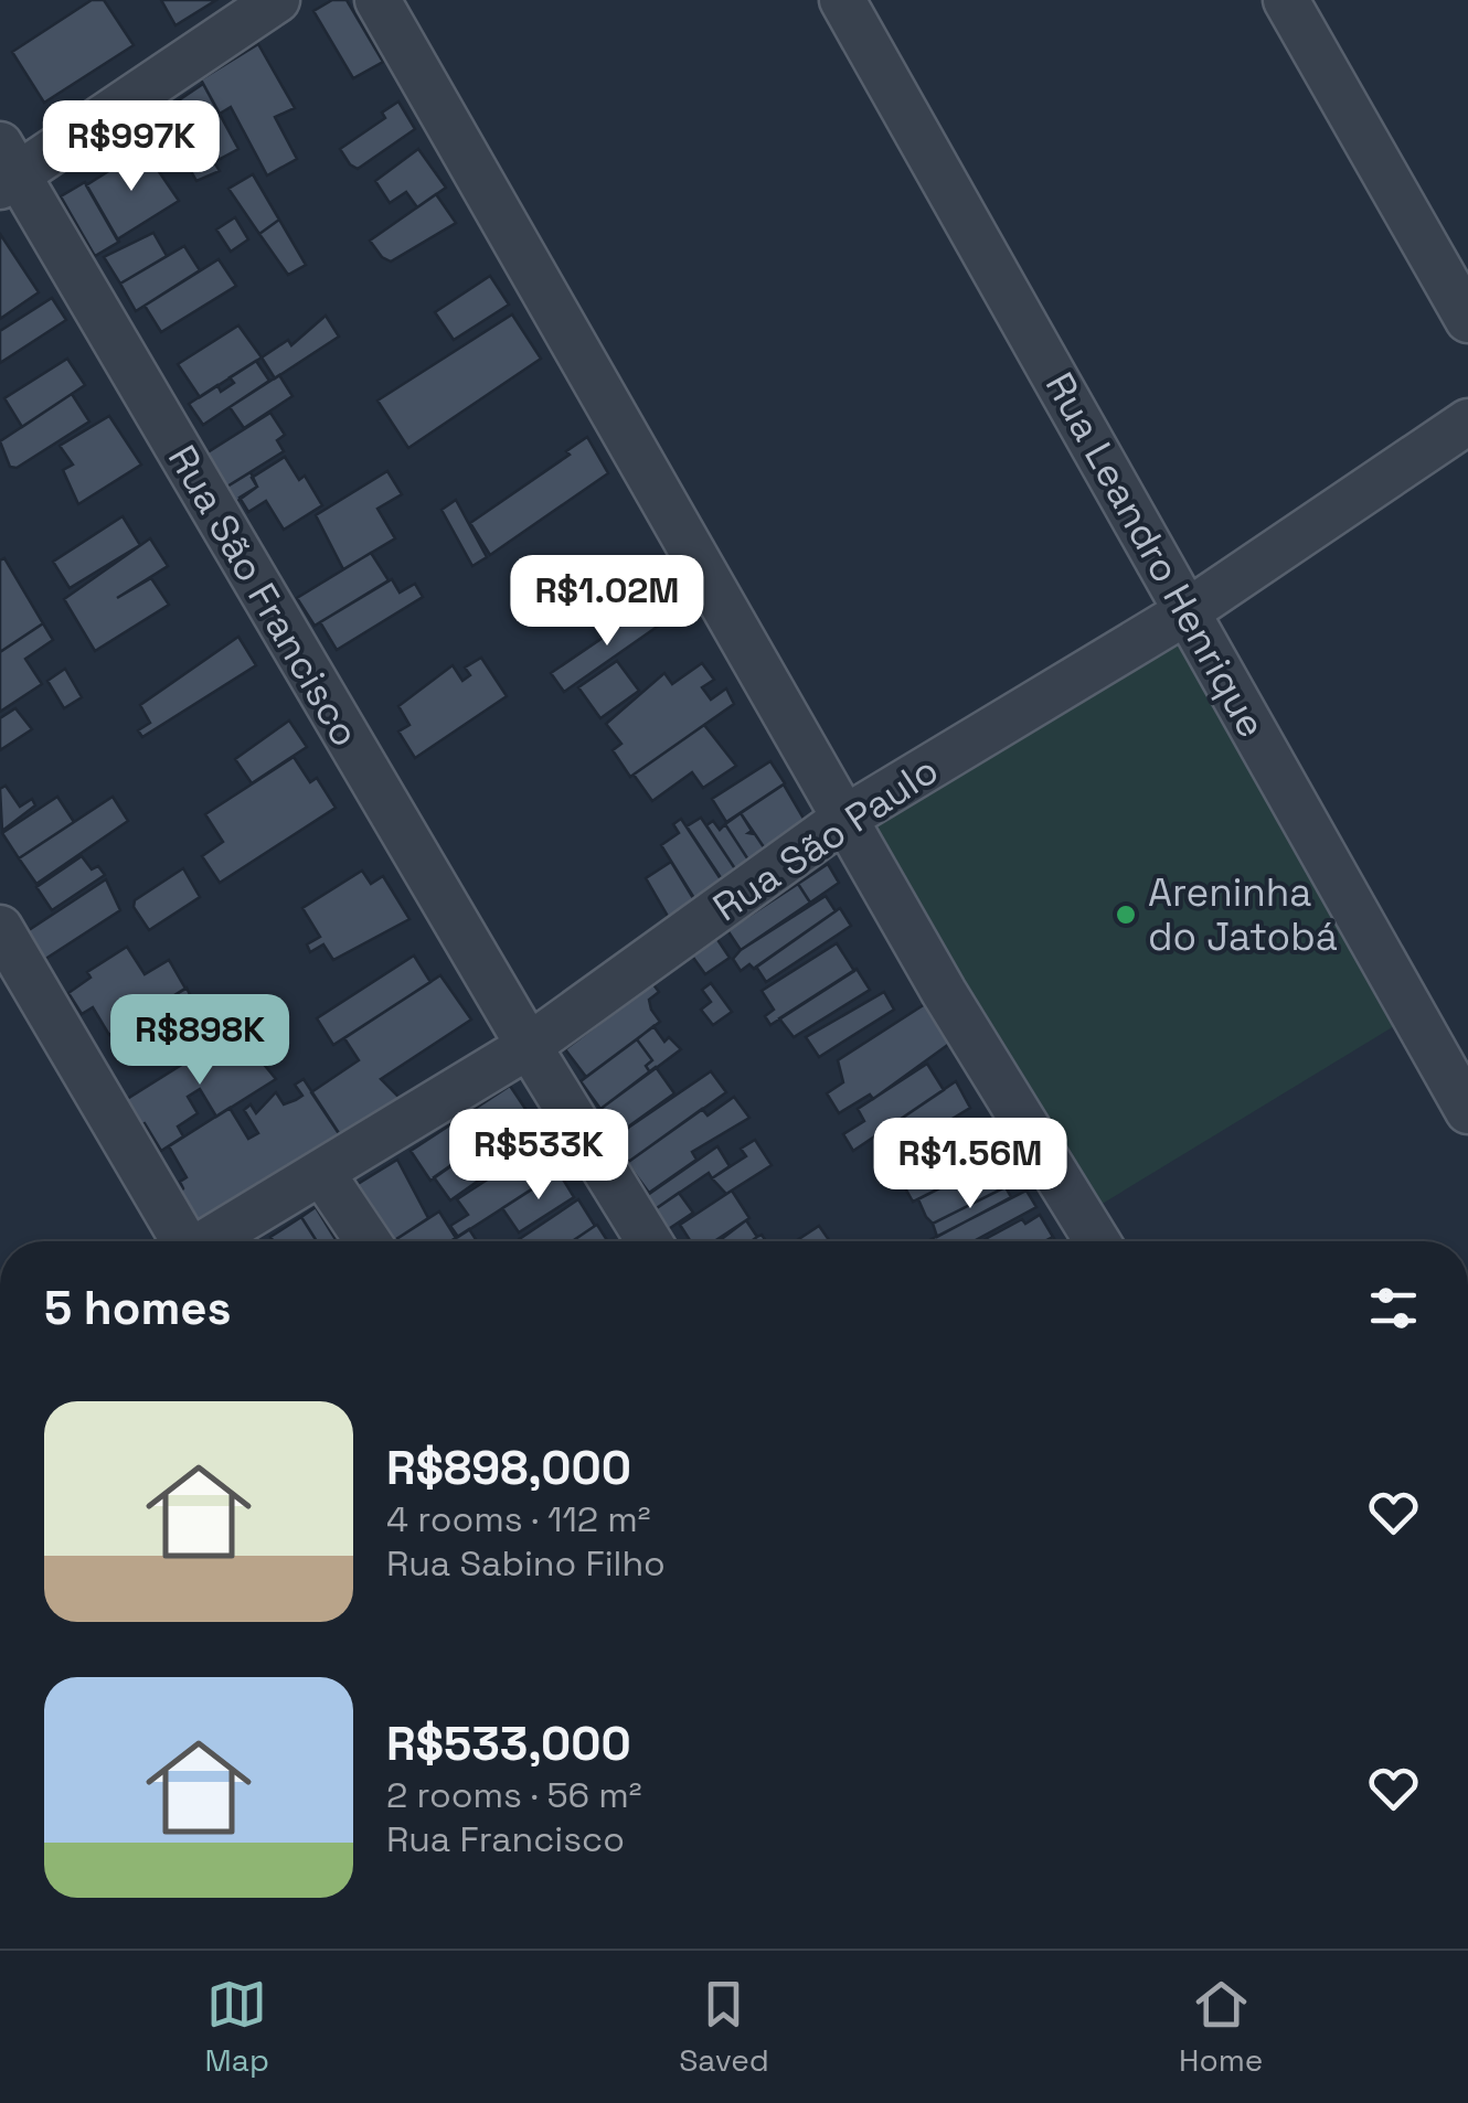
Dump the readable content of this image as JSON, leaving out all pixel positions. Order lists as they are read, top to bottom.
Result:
{
  "streets": {
    "street": ["Rua Leandro Henrique", "Rua São Francisco", "Rua São Paulo"]
  },
  "crossings": [
    ["Rua Leandro Henrique", "Rua São Paulo"],
    ["Rua São Francisco", "Rua São Paulo"]
  ],
  "places": ["Areninha do Jatobá"],
  "page": {
    "price": [
      "R$997K",
      "R$1.02M",
      "R$898K",
      "R$533K",
      "R$1.56M"
    ],
    "heading": "5 homes",
    "list": [
      {
        "name": "R$898,000",
        "note": "4 rooms · 112 m² · Rua Sabino Filho"
      },
      {
        "name": "R$533,000",
        "note": "2 rooms · 56 m² · Rua Francisco"
      }
    ],
    "tabs": ["Map", "Saved", "Home"]
  }
}
